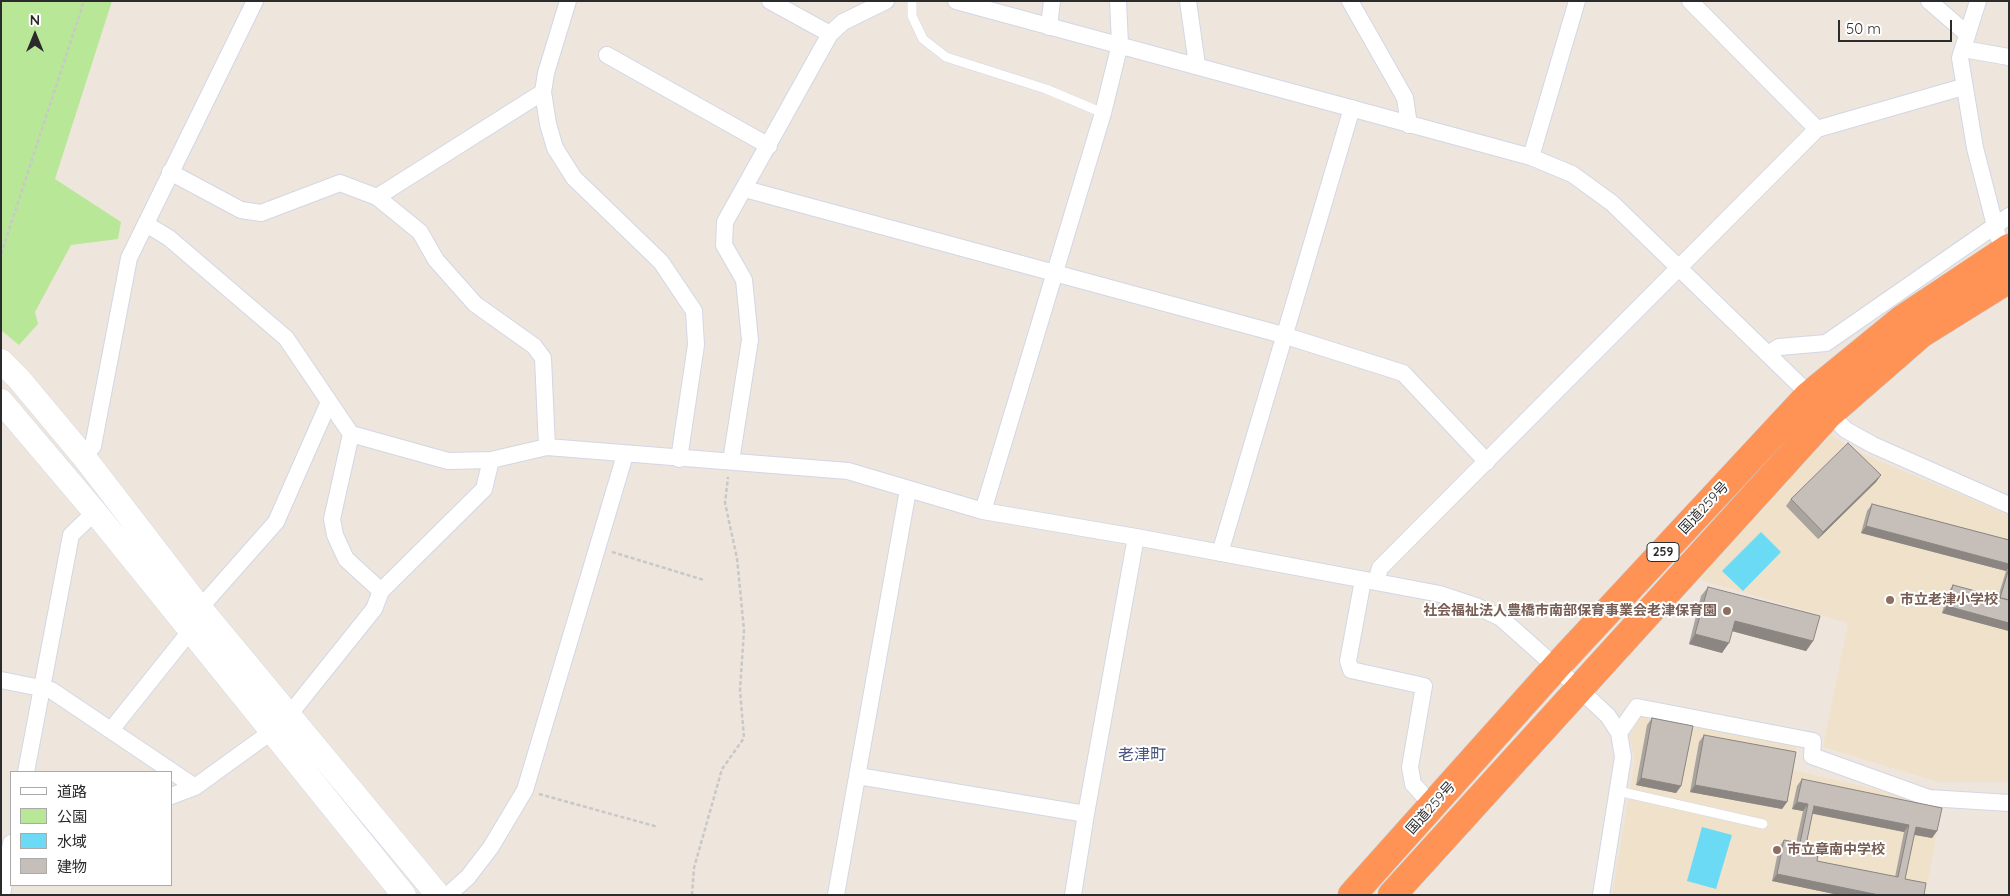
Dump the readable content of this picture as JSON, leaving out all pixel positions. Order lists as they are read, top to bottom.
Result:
{
  "streets": {
    "highway": ["国道259号", "259"]
  },
  "districts": ["老津町"],
  "places": ["市立老津小学校", "社会福祉法人豊橋市南部保育事業会老津保育園", "市立章南中学校"],
  "legend": [
    "道路",
    "公園",
    "水域",
    "建物"
  ],
  "scale_bar": "50 m",
  "north": "top"
}
